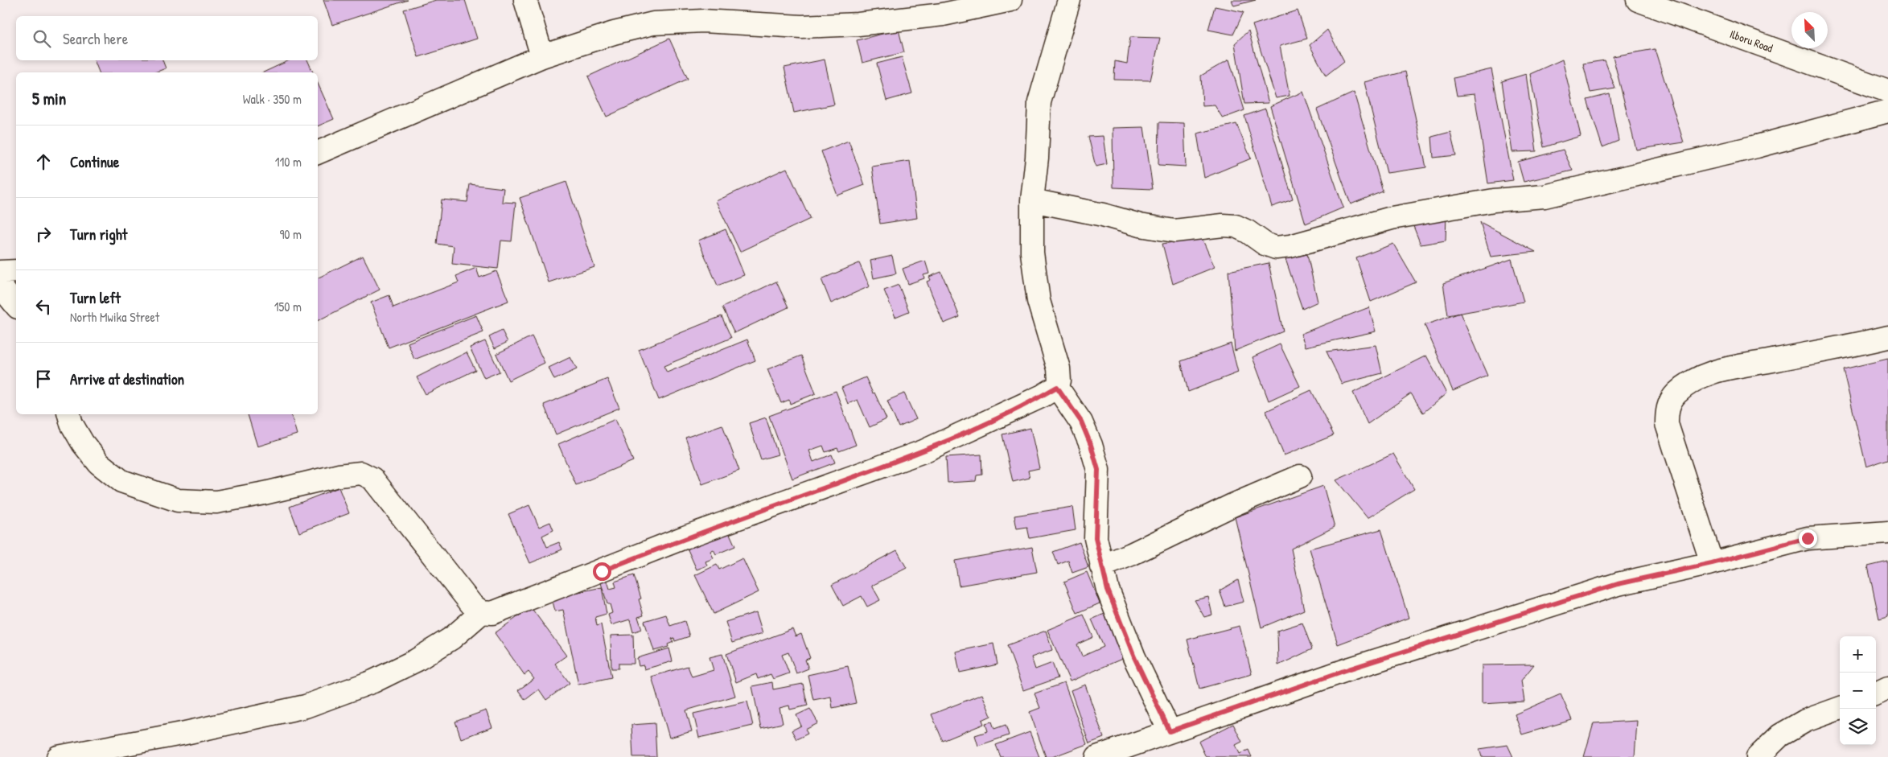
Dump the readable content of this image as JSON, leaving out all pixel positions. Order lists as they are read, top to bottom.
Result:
{
  "streets": {
    "street": ["Ilboru Road"]
  },
  "north": "top left",
  "page": {
    "search": "Search here",
    "heading": ["5 min", "Walk · 350 m"],
    "list": [
      ["Continue", "110 m"],
      ["Turn right", "90 m"],
      ["Turn left", "North Mwika Street", "150 m"],
      "Arrive at destination"
    ],
    "map_buttons": ["+", "−"]
  }
}
